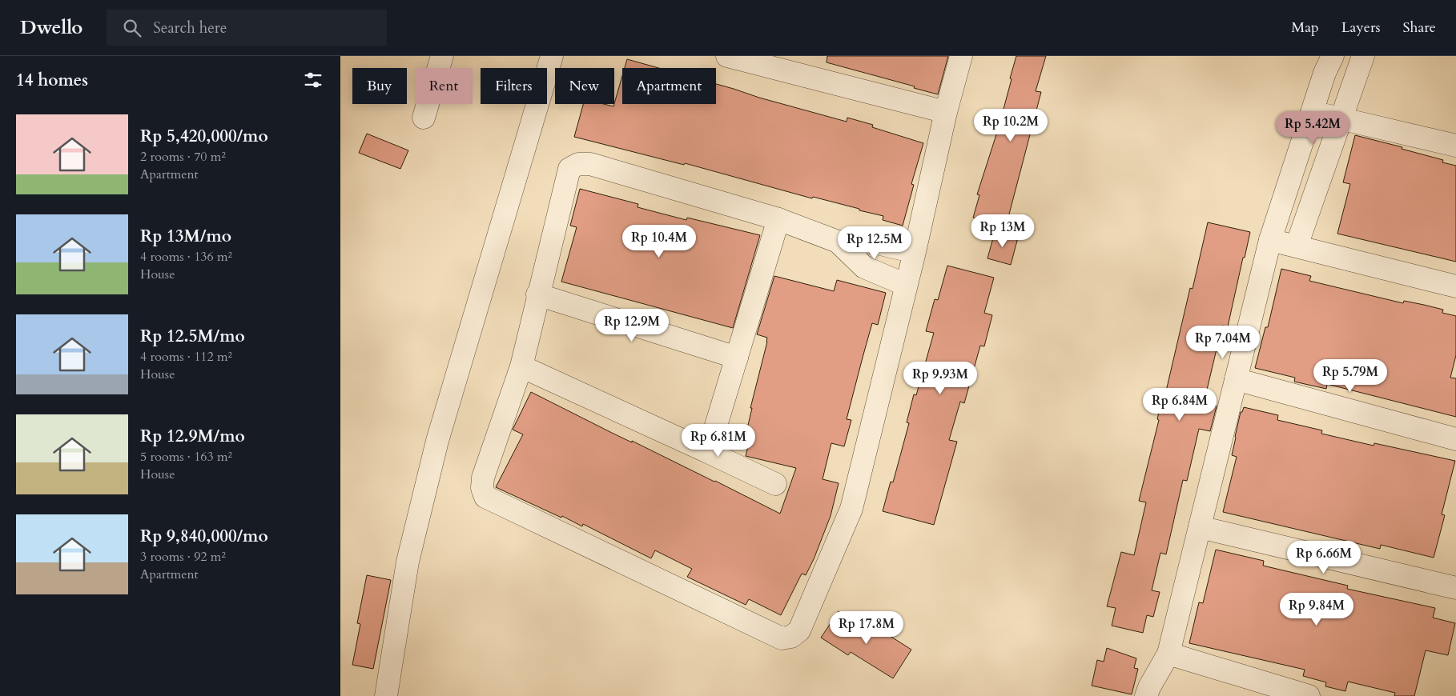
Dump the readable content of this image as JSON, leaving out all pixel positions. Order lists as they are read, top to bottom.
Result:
{
  "page": {
    "header": "Dwello",
    "search": "Search here",
    "nav": ["Map", "Layers", "Share"],
    "heading": "14 homes",
    "chip": [
      "Buy",
      "Rent",
      "Filters",
      "New",
      "Apartment"
    ],
    "list": [
      {
        "name": "Rp 5,420,000/mo",
        "note": "2 rooms · 70 m² · Apartment"
      },
      {
        "name": "Rp 13M/mo",
        "note": "4 rooms · 136 m² · House"
      },
      {
        "name": "Rp 12.5M/mo",
        "note": "4 rooms · 112 m² · House"
      },
      {
        "name": "Rp 12.9M/mo",
        "note": "5 rooms · 163 m² · House"
      },
      {
        "name": "Rp 9,840,000/mo",
        "note": "3 rooms · 92 m² · Apartment"
      }
    ],
    "price": [
      "Rp 10.2M",
      "Rp 5.42M",
      "Rp 13M",
      "Rp 10.4M",
      "Rp 12.5M",
      "Rp 12.9M",
      "Rp 7.04M",
      "Rp 5.79M",
      "Rp 9.93M",
      "Rp 6.84M",
      "Rp 6.81M",
      "Rp 6.66M",
      "Rp 9.84M",
      "Rp 17.8M"
    ]
  }
}
